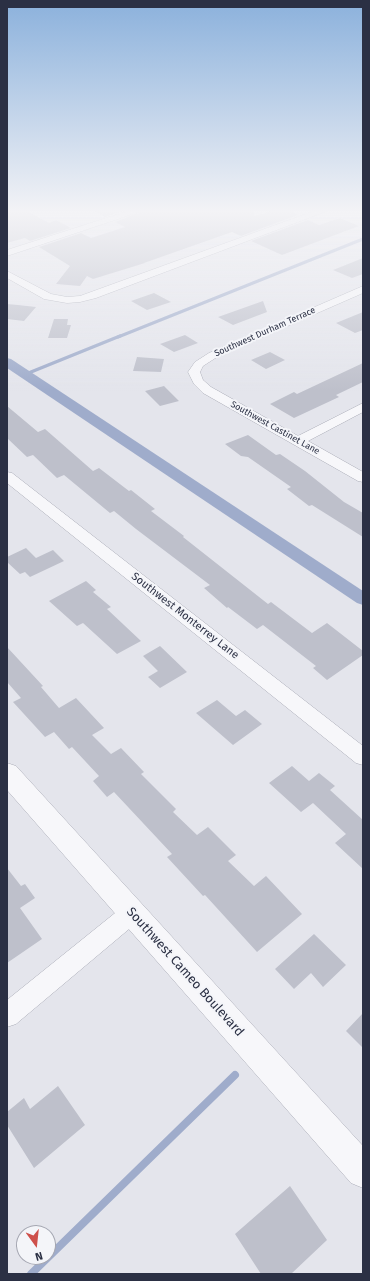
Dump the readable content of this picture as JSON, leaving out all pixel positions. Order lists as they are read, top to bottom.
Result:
{
  "streets": {
    "street": [
      "Southwest Durham Terrace",
      "Southwest Castinet Lane",
      "Southwest Monterrey Lane",
      "Southwest Cameo Boulevard"
    ]
  },
  "crossings": [
    ["Southwest Durham Terrace", "Southwest Castinet Lane"]
  ],
  "north": "bottom"
}
